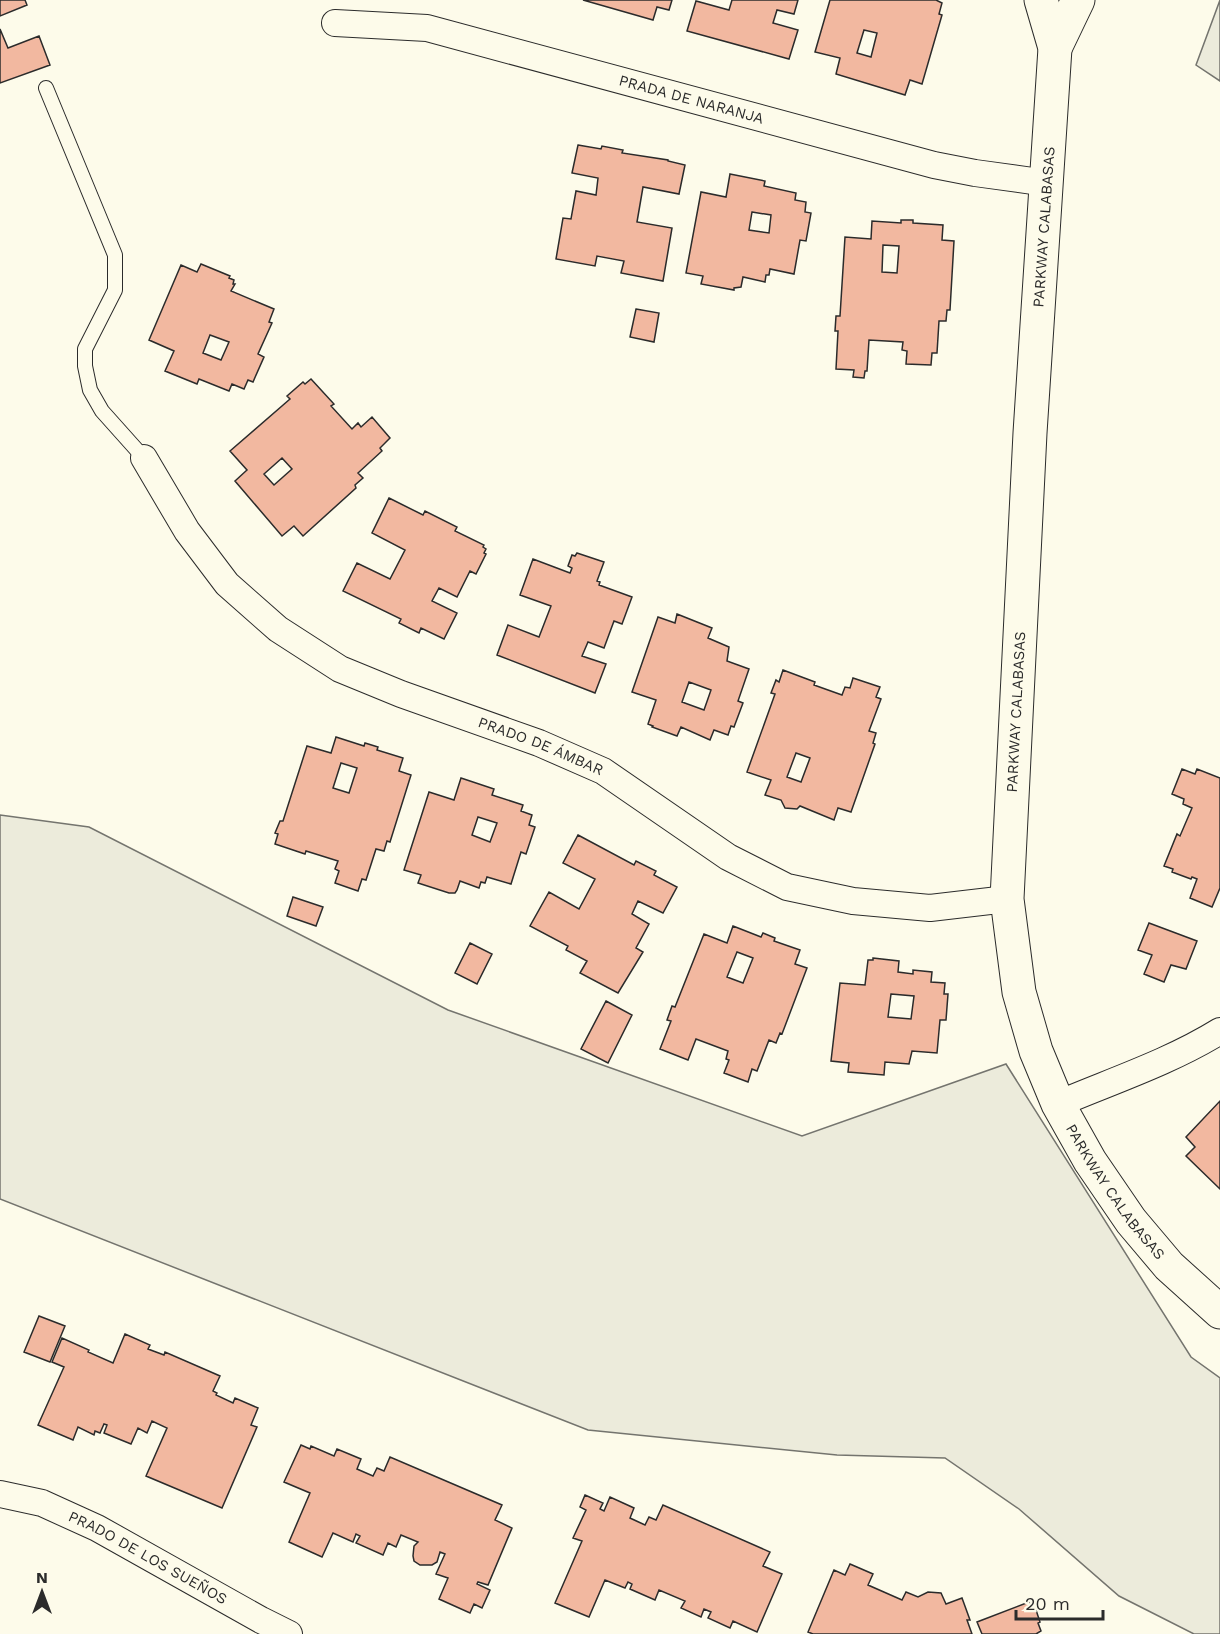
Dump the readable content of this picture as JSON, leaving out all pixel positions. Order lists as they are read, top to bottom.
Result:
{
  "streets": {
    "street": [
      "PRADA DE NARANJA",
      "PARKWAY CALABASAS",
      "PRADO DE ÁMBAR",
      "PRADO DE LOS SUEÑOS"
    ]
  },
  "crossings": [
    ["PRADA DE NARANJA", "PARKWAY CALABASAS"],
    ["PARKWAY CALABASAS", "PRADO DE ÁMBAR"]
  ],
  "scale_bar": "20 m",
  "north": "top"
}
